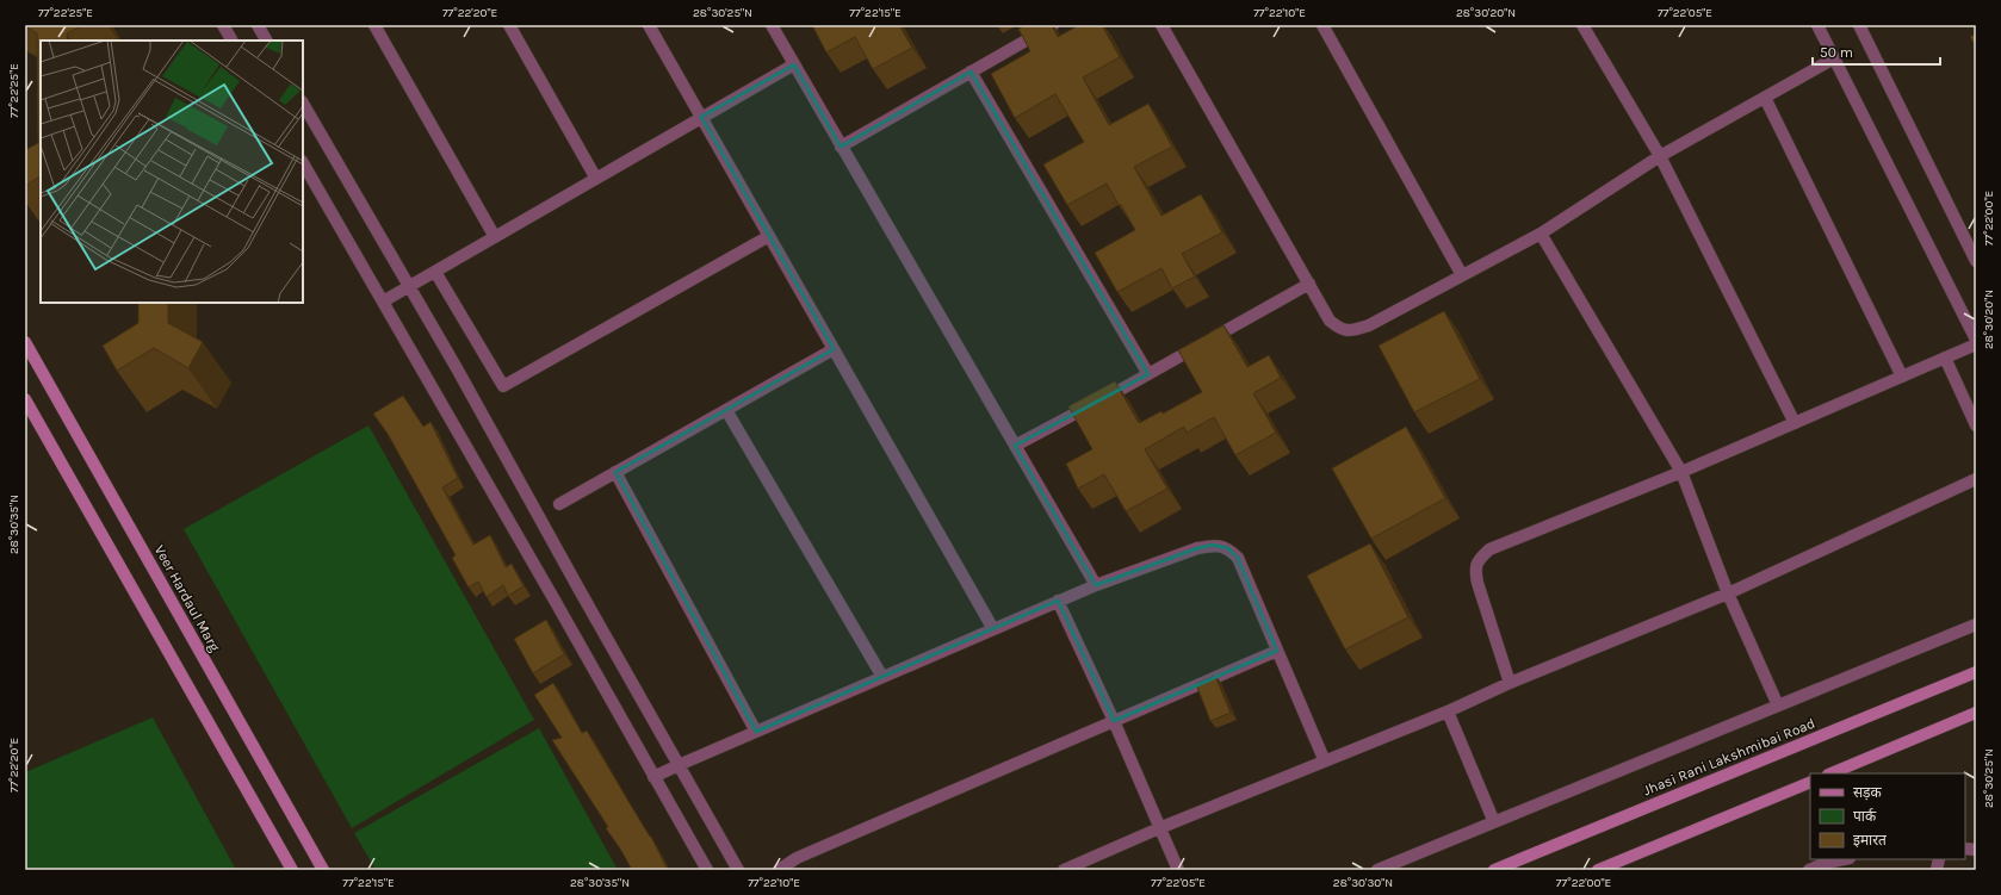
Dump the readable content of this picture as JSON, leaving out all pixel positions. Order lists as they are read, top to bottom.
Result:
{
  "streets": {
    "street": ["Veer Hardaul Marg", "Jhasi Rani Lakshmibai Road"]
  },
  "legend": ["सड़क", "पार्क", "इमारत"],
  "scale_bar": "50 m",
  "coordinates": [
    "77°22'25\"E",
    "77°22'20\"E",
    "28°30'25\"N",
    "77°22'15\"E",
    "77°22'10\"E",
    "28°30'20\"N",
    "77°22'05\"E",
    "77°22'00\"E",
    "28°30'35\"N",
    "28°30'30\"N"
  ]
}
